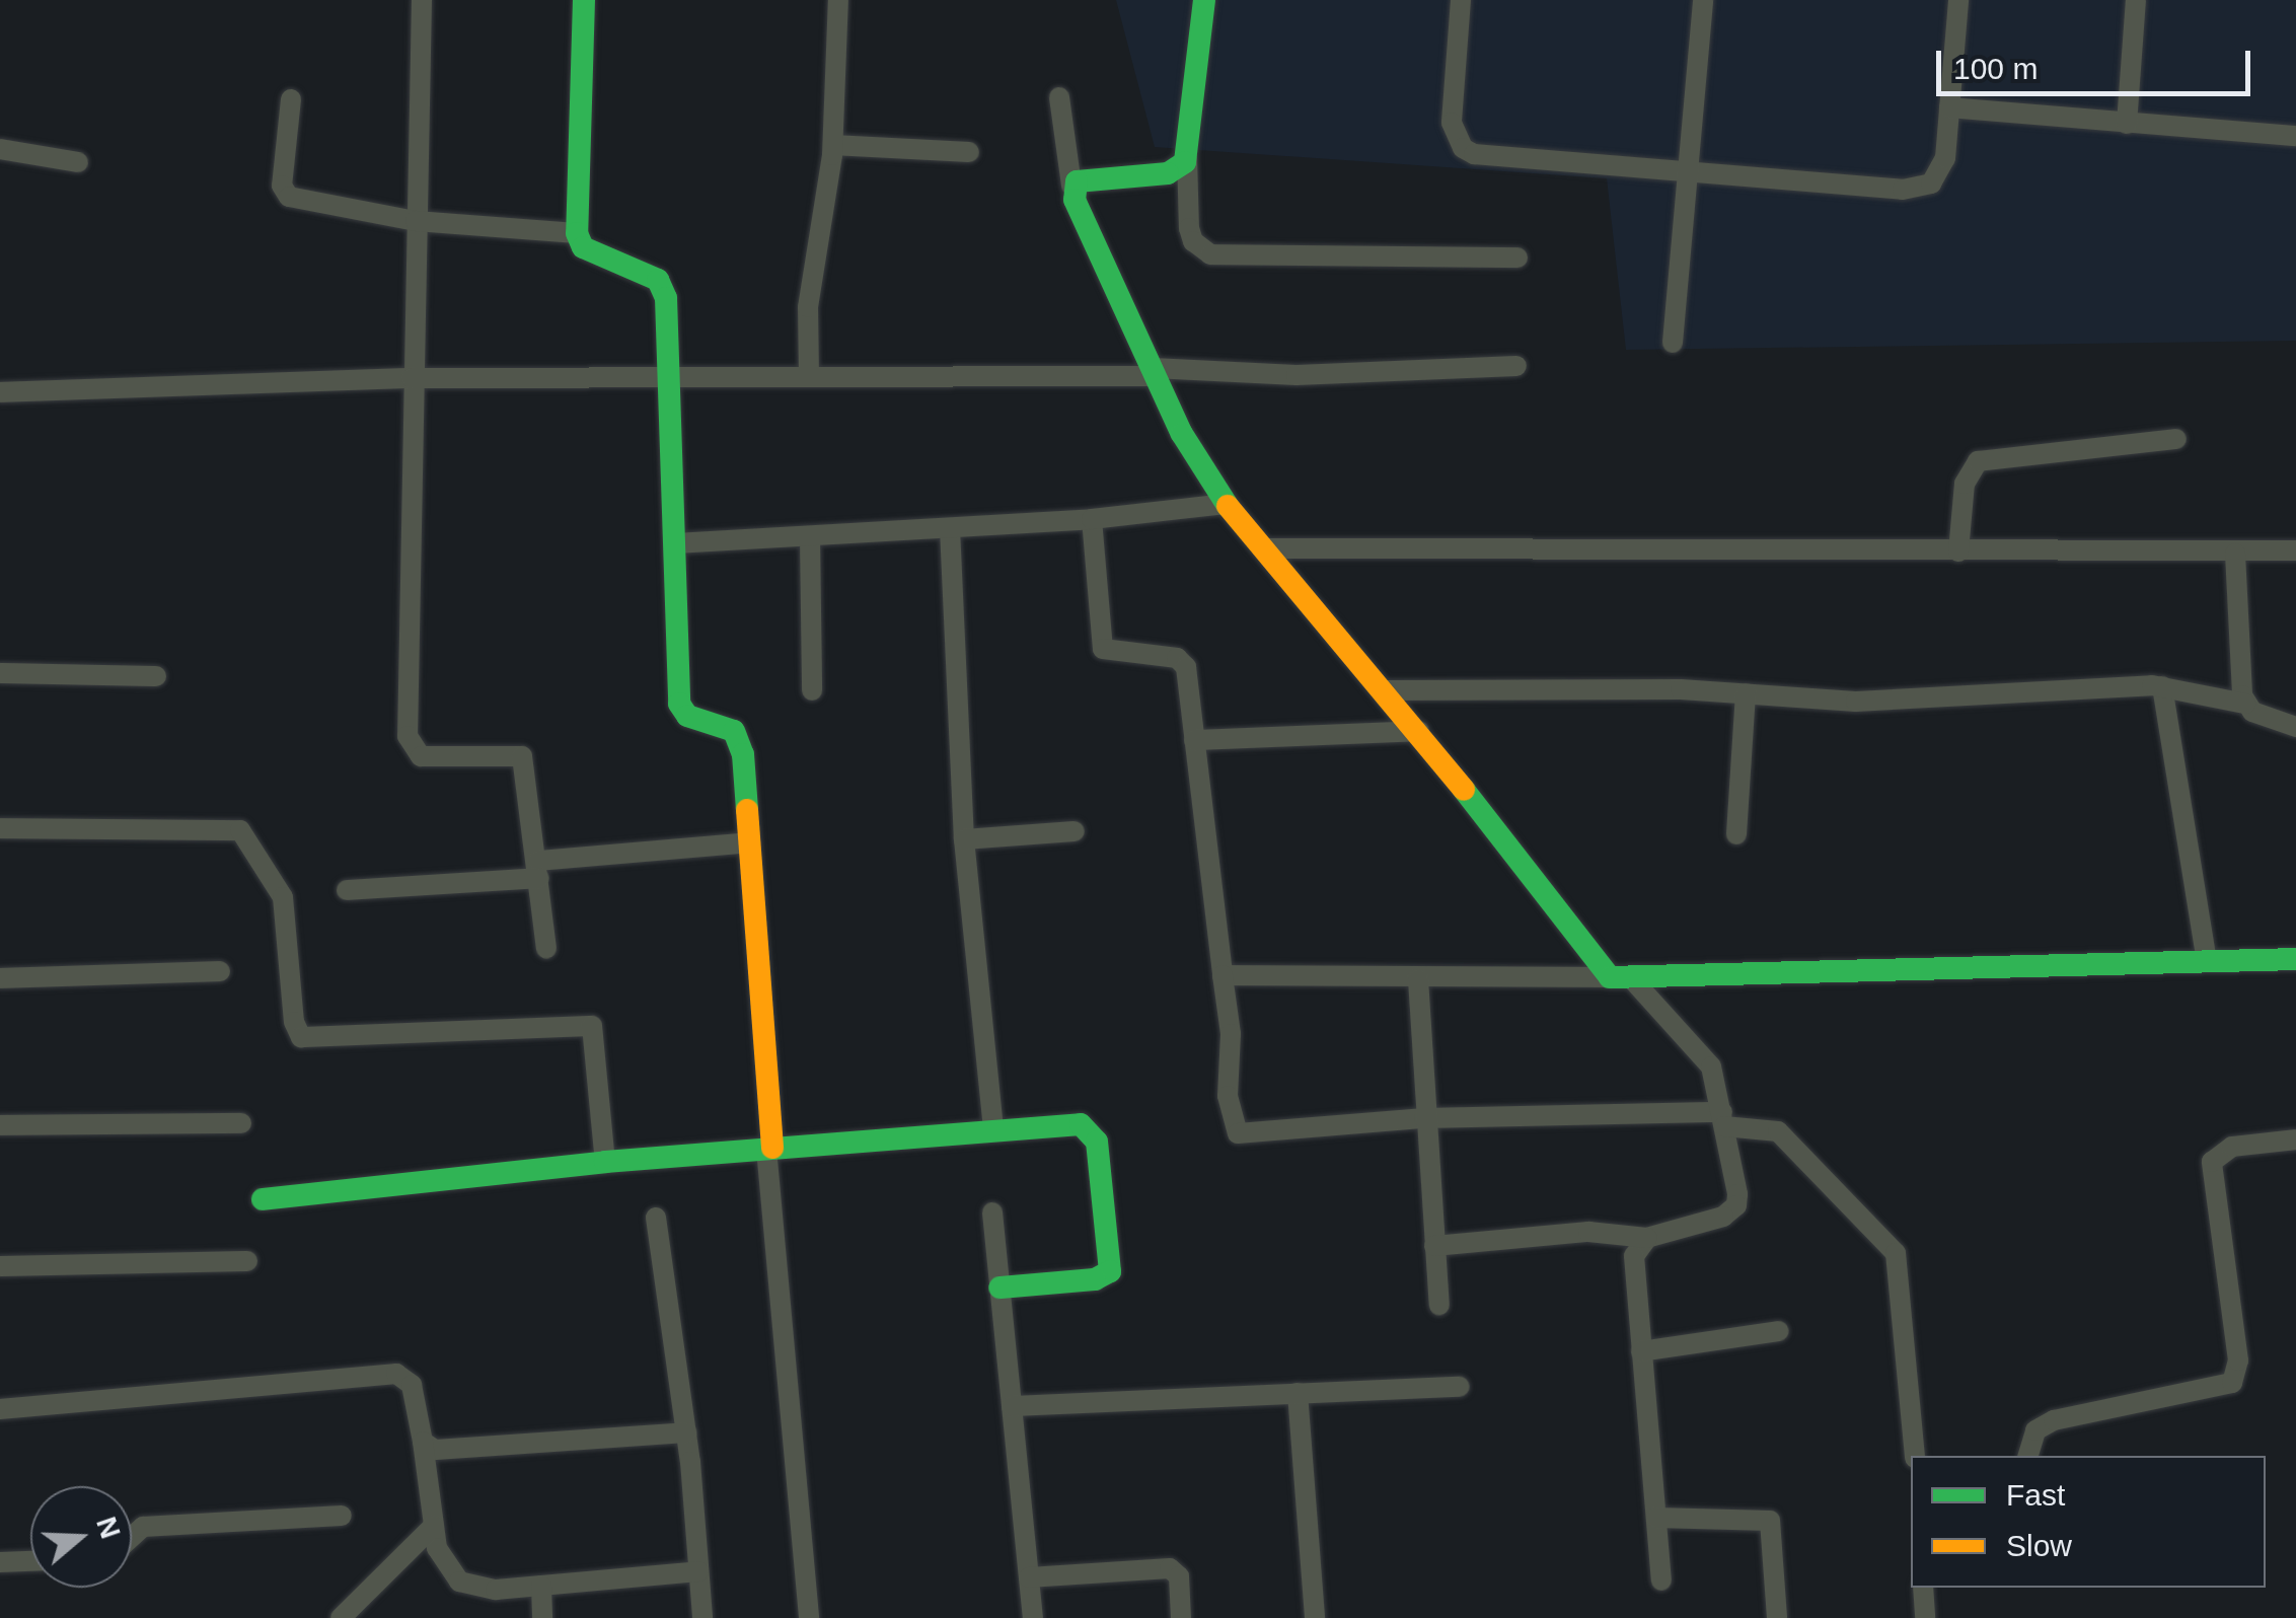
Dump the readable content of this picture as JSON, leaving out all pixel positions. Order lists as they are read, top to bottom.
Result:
{
  "legend": ["Fast", "Slow"],
  "scale_bar": "100 m",
  "north": "right"
}
